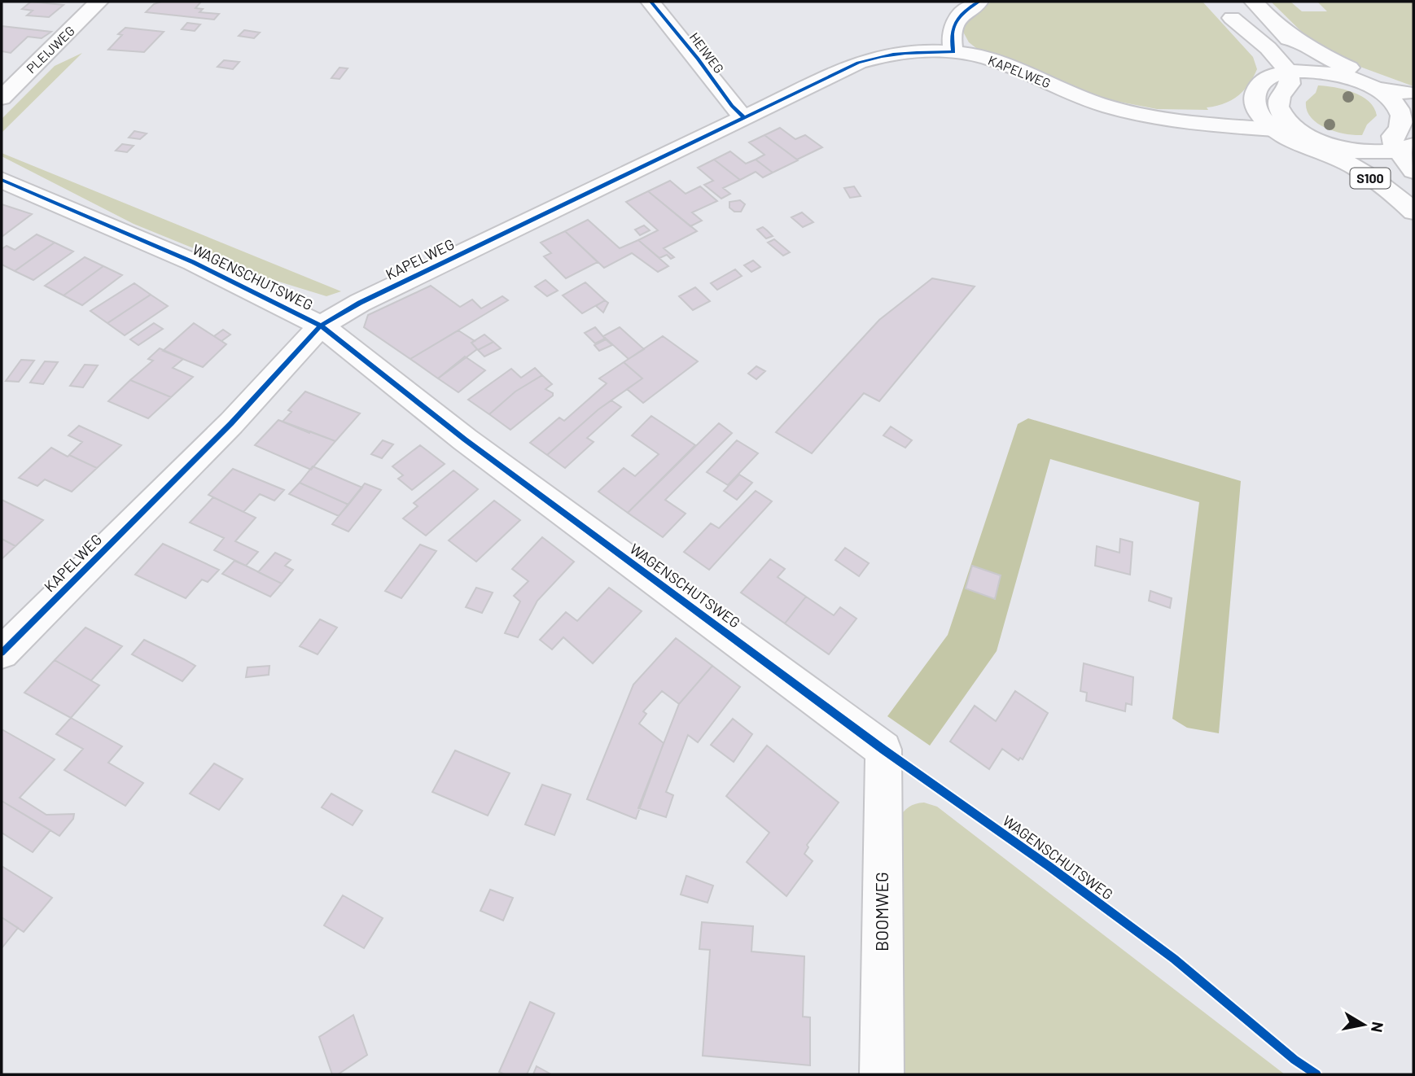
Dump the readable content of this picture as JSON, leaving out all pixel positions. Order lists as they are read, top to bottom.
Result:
{
  "streets": {
    "street": [
      "PLEIJWEG",
      "HEIWEG",
      "KAPELWEG",
      "S100",
      "WAGENSCHUTSWEG",
      "BOOMWEG"
    ]
  },
  "crossings": [
    ["HEIWEG", "KAPELWEG"],
    ["KAPELWEG", "WAGENSCHUTSWEG"],
    ["WAGENSCHUTSWEG", "BOOMWEG"]
  ],
  "north": "right"
}
